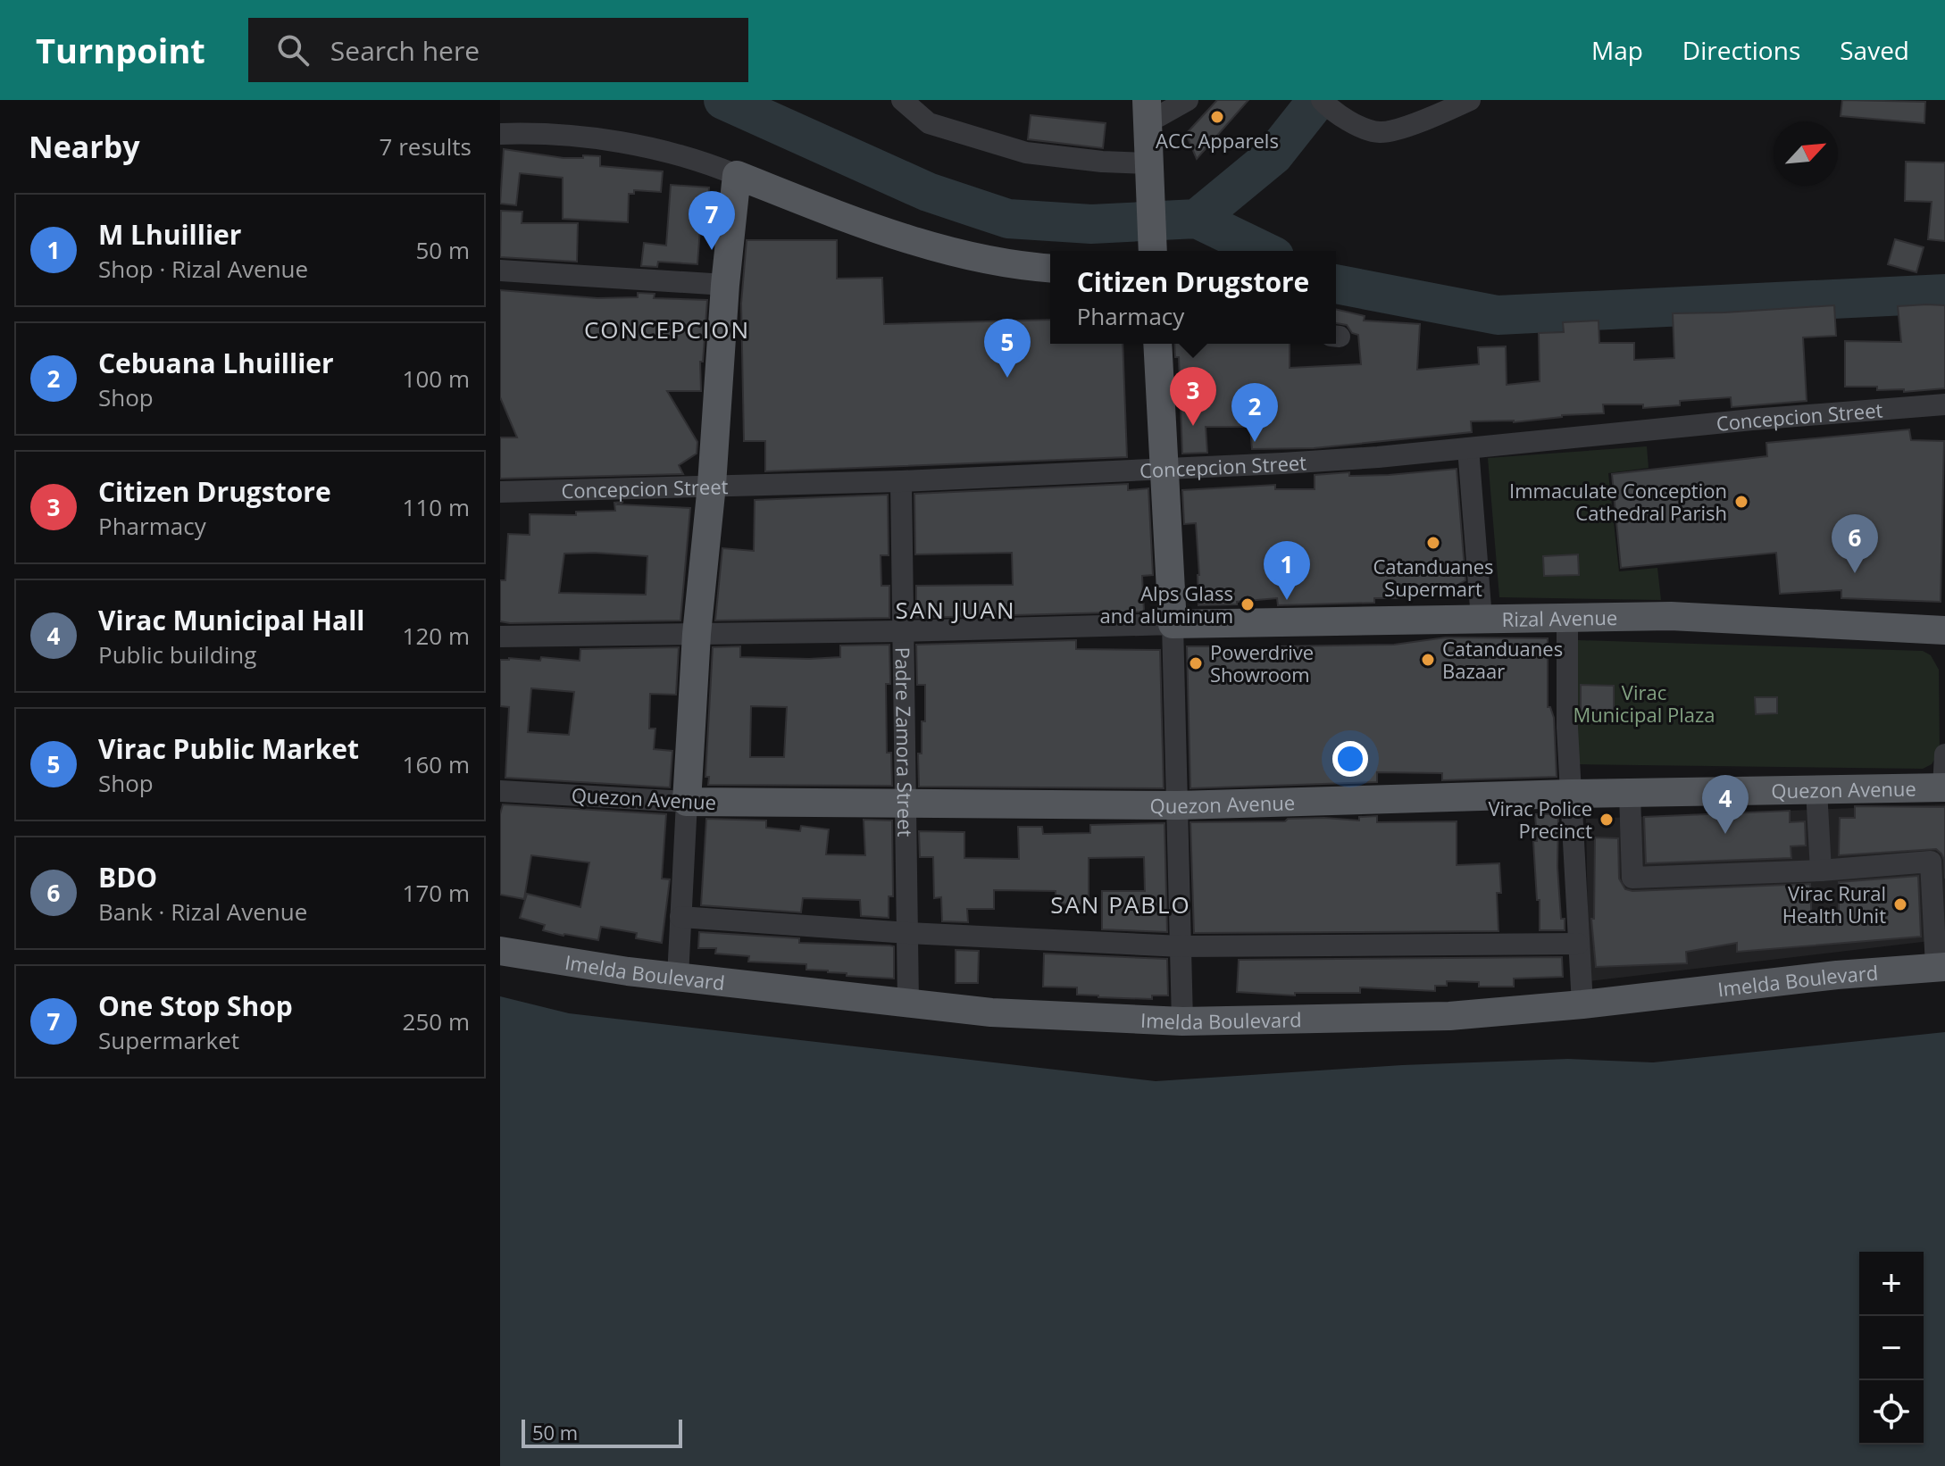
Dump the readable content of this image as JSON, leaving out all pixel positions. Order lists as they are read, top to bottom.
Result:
{
  "streets": {
    "main road": ["Rizal Avenue", "Quezon Avenue", "Imelda Boulevard"],
    "street": ["Concepcion Street", "Padre Zamora Street"]
  },
  "crossings": [
    ["Concepcion Street", "Padre Zamora Street"],
    ["Padre Zamora Street", "Quezon Avenue"],
    ["Padre Zamora Street", "Imelda Boulevard"]
  ],
  "districts": ["CONCEPCION", "SAN JUAN", "SAN PABLO"],
  "parks": ["Virac Municipal Plaza"],
  "places": [
    "ACC Apparels",
    "Immaculate Conception Cathedral Parish",
    "Catanduanes Supermart",
    "Alps Glass and aluminum",
    "Catanduanes Bazaar",
    "Powerdrive Showroom",
    "Virac Police Precinct",
    "Virac Rural Health Unit"
  ],
  "scale_bar": "50 m",
  "north": "top right",
  "page": {
    "header": "Turnpoint",
    "search": "Search here",
    "nav": ["Map", "Directions", "Saved"],
    "heading": ["Nearby", "7 results"],
    "pins": [
      "7",
      "5",
      "3",
      "2",
      "6",
      "1",
      "4"
    ],
    "list": [
      {
        "mark": "1",
        "name": "M Lhuillier",
        "note": "Shop · Rizal Avenue",
        "value": "50 m"
      },
      {
        "mark": "2",
        "name": "Cebuana Lhuillier",
        "note": "Shop",
        "value": "100 m"
      },
      {
        "mark": "3",
        "name": "Citizen Drugstore",
        "note": "Pharmacy",
        "value": "110 m"
      },
      {
        "mark": "4",
        "name": "Virac Municipal Hall",
        "note": "Public building",
        "value": "120 m"
      },
      {
        "mark": "5",
        "name": "Virac Public Market",
        "note": "Shop",
        "value": "160 m"
      },
      {
        "mark": "6",
        "name": "BDO",
        "note": "Bank · Rizal Avenue",
        "value": "170 m"
      },
      {
        "mark": "7",
        "name": "One Stop Shop",
        "note": "Supermarket",
        "value": "250 m"
      }
    ],
    "popup": ["Citizen Drugstore", "Pharmacy"],
    "map_buttons": ["+", "−"],
    "scale": "50 m"
  }
}
